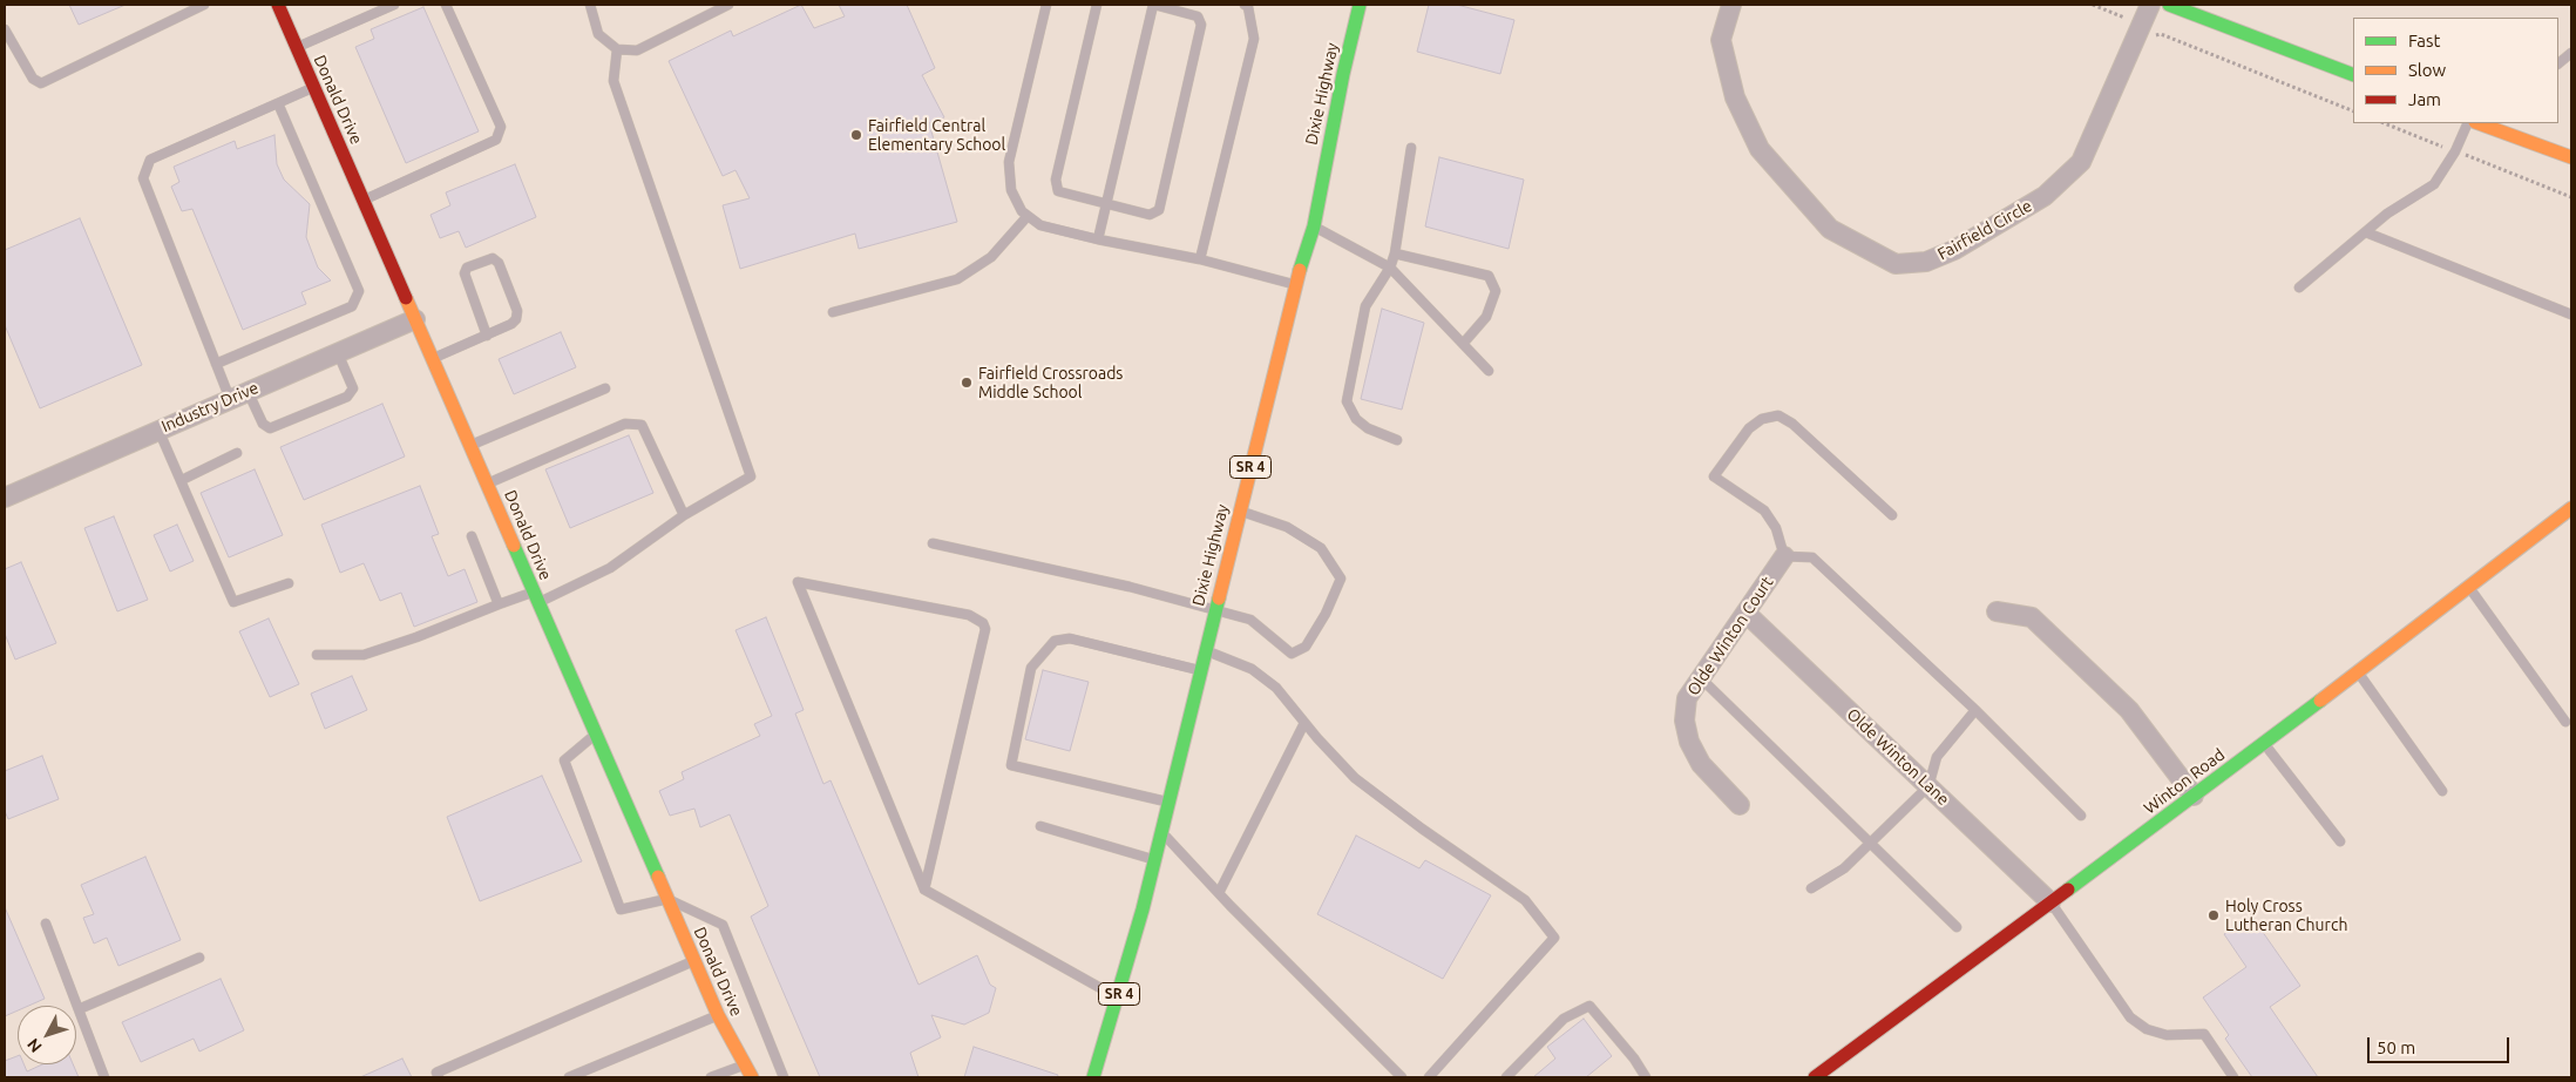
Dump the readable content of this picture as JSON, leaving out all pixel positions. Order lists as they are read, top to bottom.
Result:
{
  "streets": {
    "street": [
      "Dixie Highway",
      "Donald Drive",
      "Fairfield Circle",
      "Industry Drive",
      "SR 4",
      "Olde Winton Court",
      "Olde Winton Lane",
      "Winton Road"
    ]
  },
  "crossings": [
    ["Donald Drive", "Industry Drive"],
    ["Olde Winton Court", "Olde Winton Lane"],
    ["Olde Winton Lane", "Winton Road"]
  ],
  "places": ["Fairfield Central Elementary School", "Fairfield Crossroads Middle School", "Holy Cross Lutheran Church"],
  "legend": ["Fast", "Slow", "Jam"],
  "scale_bar": "50 m",
  "north": "bottom left"
}
